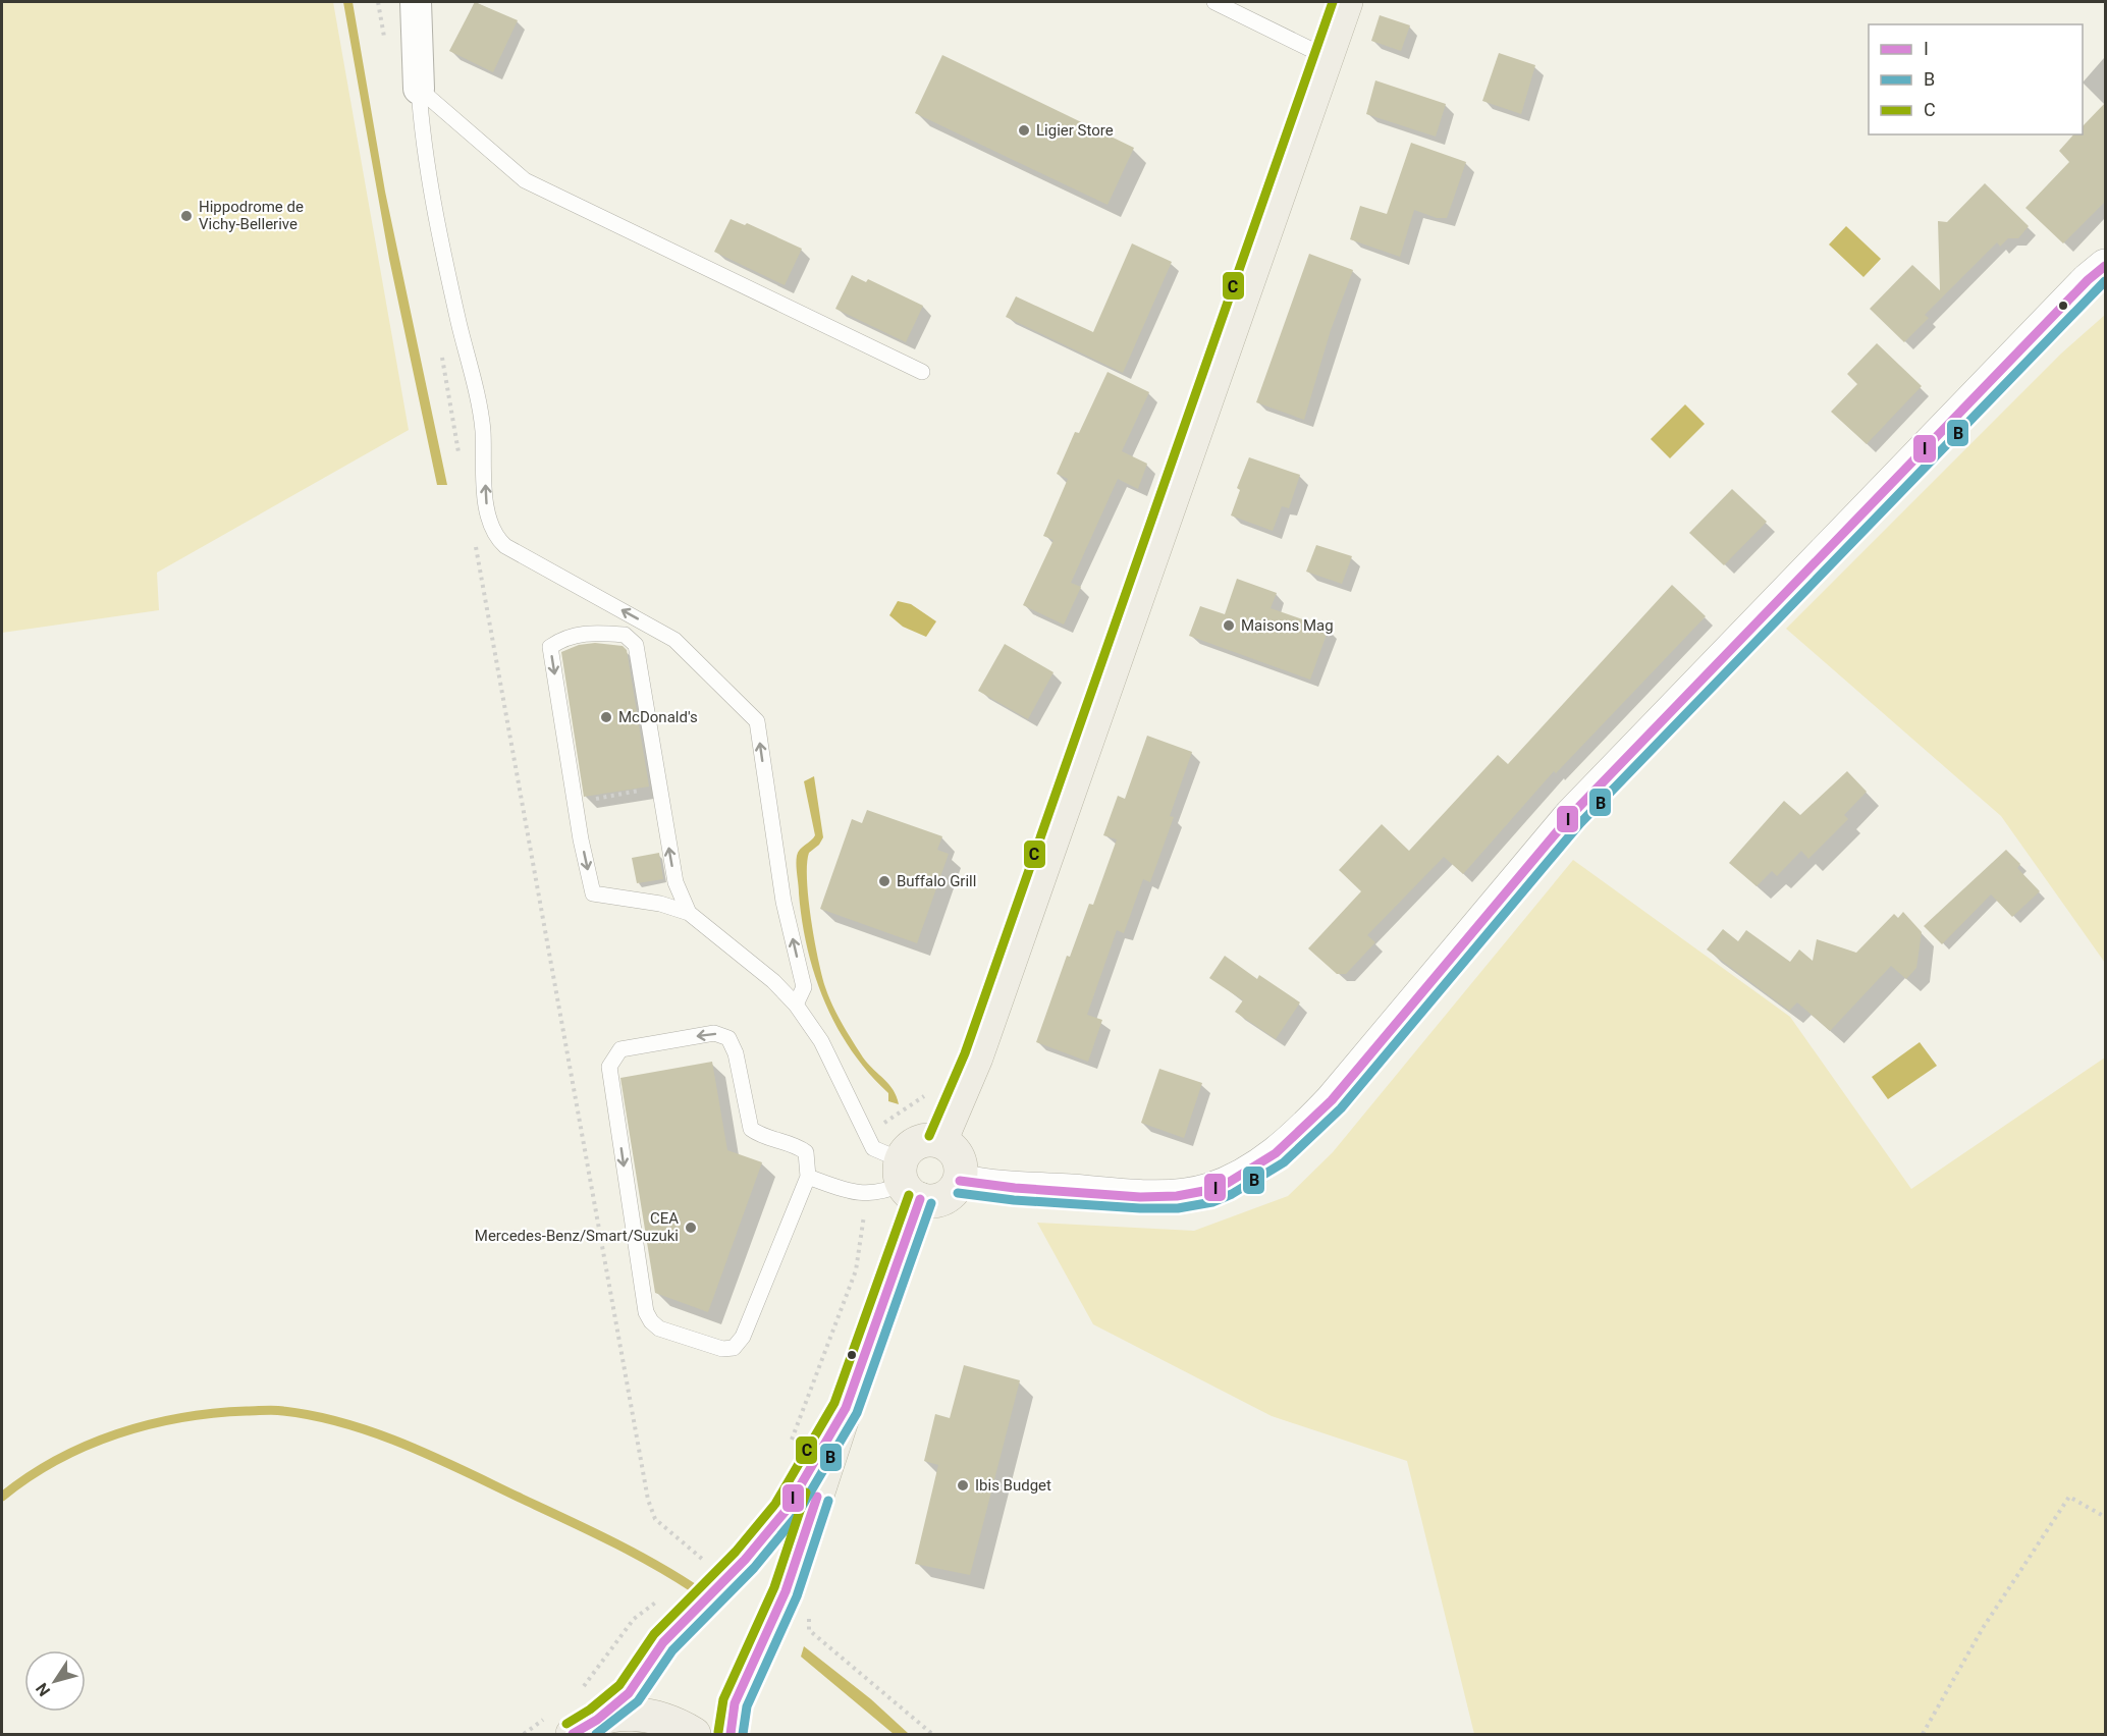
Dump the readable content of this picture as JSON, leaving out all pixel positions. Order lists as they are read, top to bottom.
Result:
{
  "places": [
    "Ligier Store",
    "Hippodrome de Vichy-Bellerive",
    "Maisons Mag",
    "McDonald's",
    "Buffalo Grill",
    "CEA Mercedes-Benz/Smart/Suzuki",
    "Ibis Budget"
  ],
  "lines": ["transit line C", "transit line I", "transit line B"],
  "legend": ["I", "B", "C"],
  "north": "bottom left"
}
